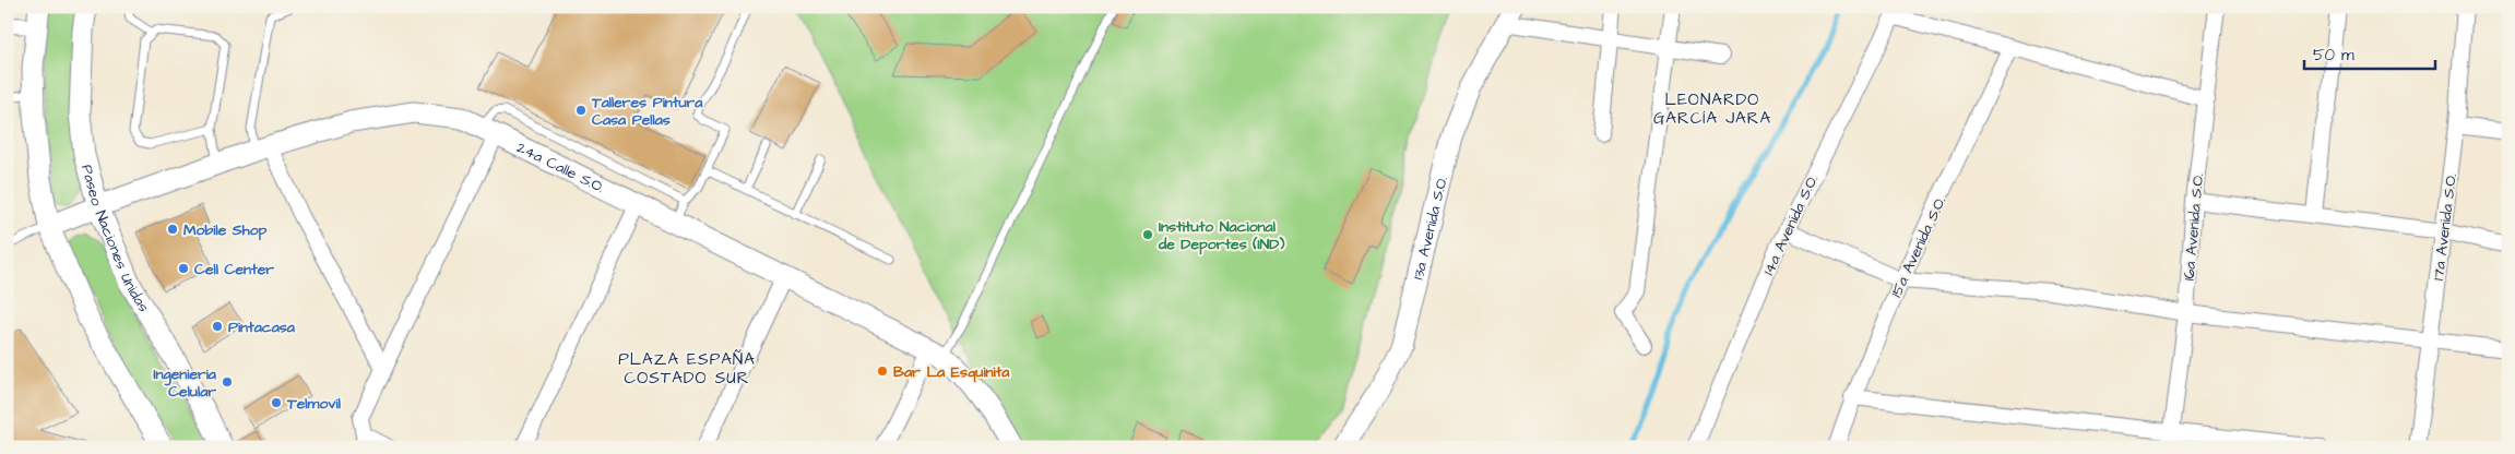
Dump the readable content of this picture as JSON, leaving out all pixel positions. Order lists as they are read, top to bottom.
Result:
{
  "streets": {
    "street": [
      "24a Calle S.O.",
      "14a Avenida S.O.",
      "16a Avenida S.O.",
      "17a Avenida S.O.",
      "13a Avenida S.O.",
      "Paseo Naciones Unidas",
      "15a Avenida S.O."
    ]
  },
  "crossings": [
    ["24a Calle S.O.", "Paseo Naciones Unidas"]
  ],
  "districts": ["LEONARDO GARCÍA JARA", "PLAZA ESPAÑA COSTADO SUR"],
  "places": [
    "Talleres Pintura Casa Pellas",
    "Mobile Shop",
    "Instituto Nacional de Deportes (IND)",
    "Cell Center",
    "Pintacasa",
    "Bar La Esquinita",
    "Ingenieria Celular",
    "Telmovil"
  ],
  "scale_bar": "50 m"
}
